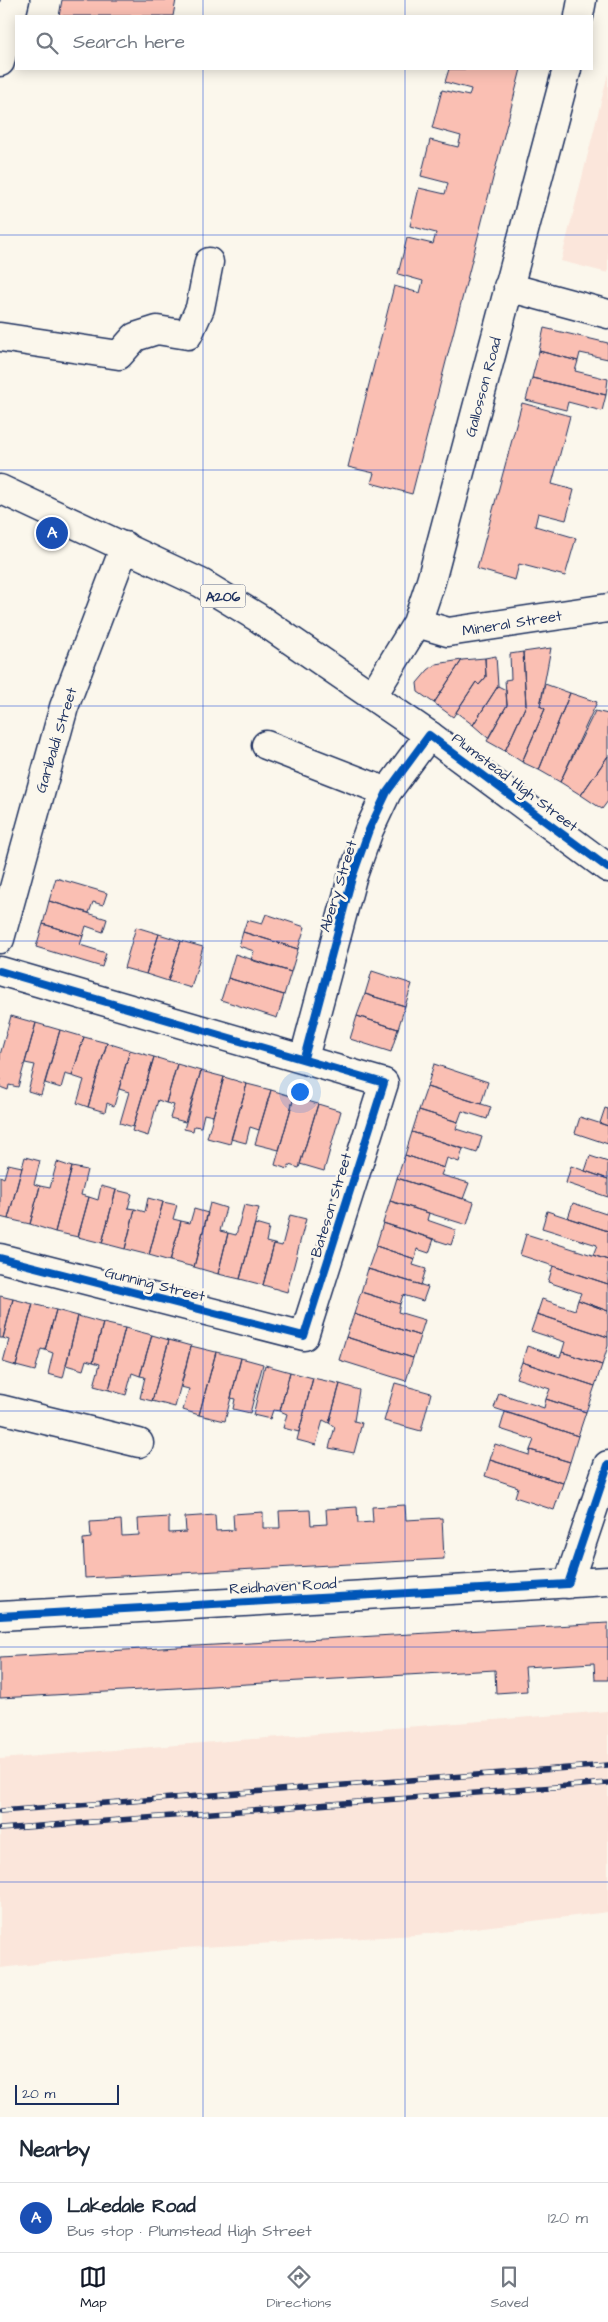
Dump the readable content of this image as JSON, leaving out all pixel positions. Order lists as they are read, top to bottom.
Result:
{
  "streets": {
    "street": [
      "Gallosson Road",
      "A206",
      "Mineral Street",
      "Garibaldi Street",
      "Plumstead High Street",
      "Abery Street",
      "Bateson Street",
      "Gunning Street",
      "Reidhaven Road"
    ]
  },
  "crossings": [
    ["Gallosson Road", "Mineral Street"],
    ["Gallosson Road", "Plumstead High Street"],
    ["Garibaldi Street", "Plumstead High Street"],
    ["Plumstead High Street", "Abery Street"],
    ["Abery Street", "Bateson Street"],
    ["Bateson Street", "Gunning Street"]
  ],
  "scale_bar": "20 m",
  "page": {
    "search": "Search here",
    "pins": "A",
    "scale": "20 m",
    "heading": "Nearby",
    "list": [
      {
        "mark": "A",
        "name": "Lakedale Road",
        "note": "Bus stop · Plumstead High Street",
        "value": "120 m"
      }
    ],
    "nav": ["Map", "Directions", "Saved"]
  }
}
